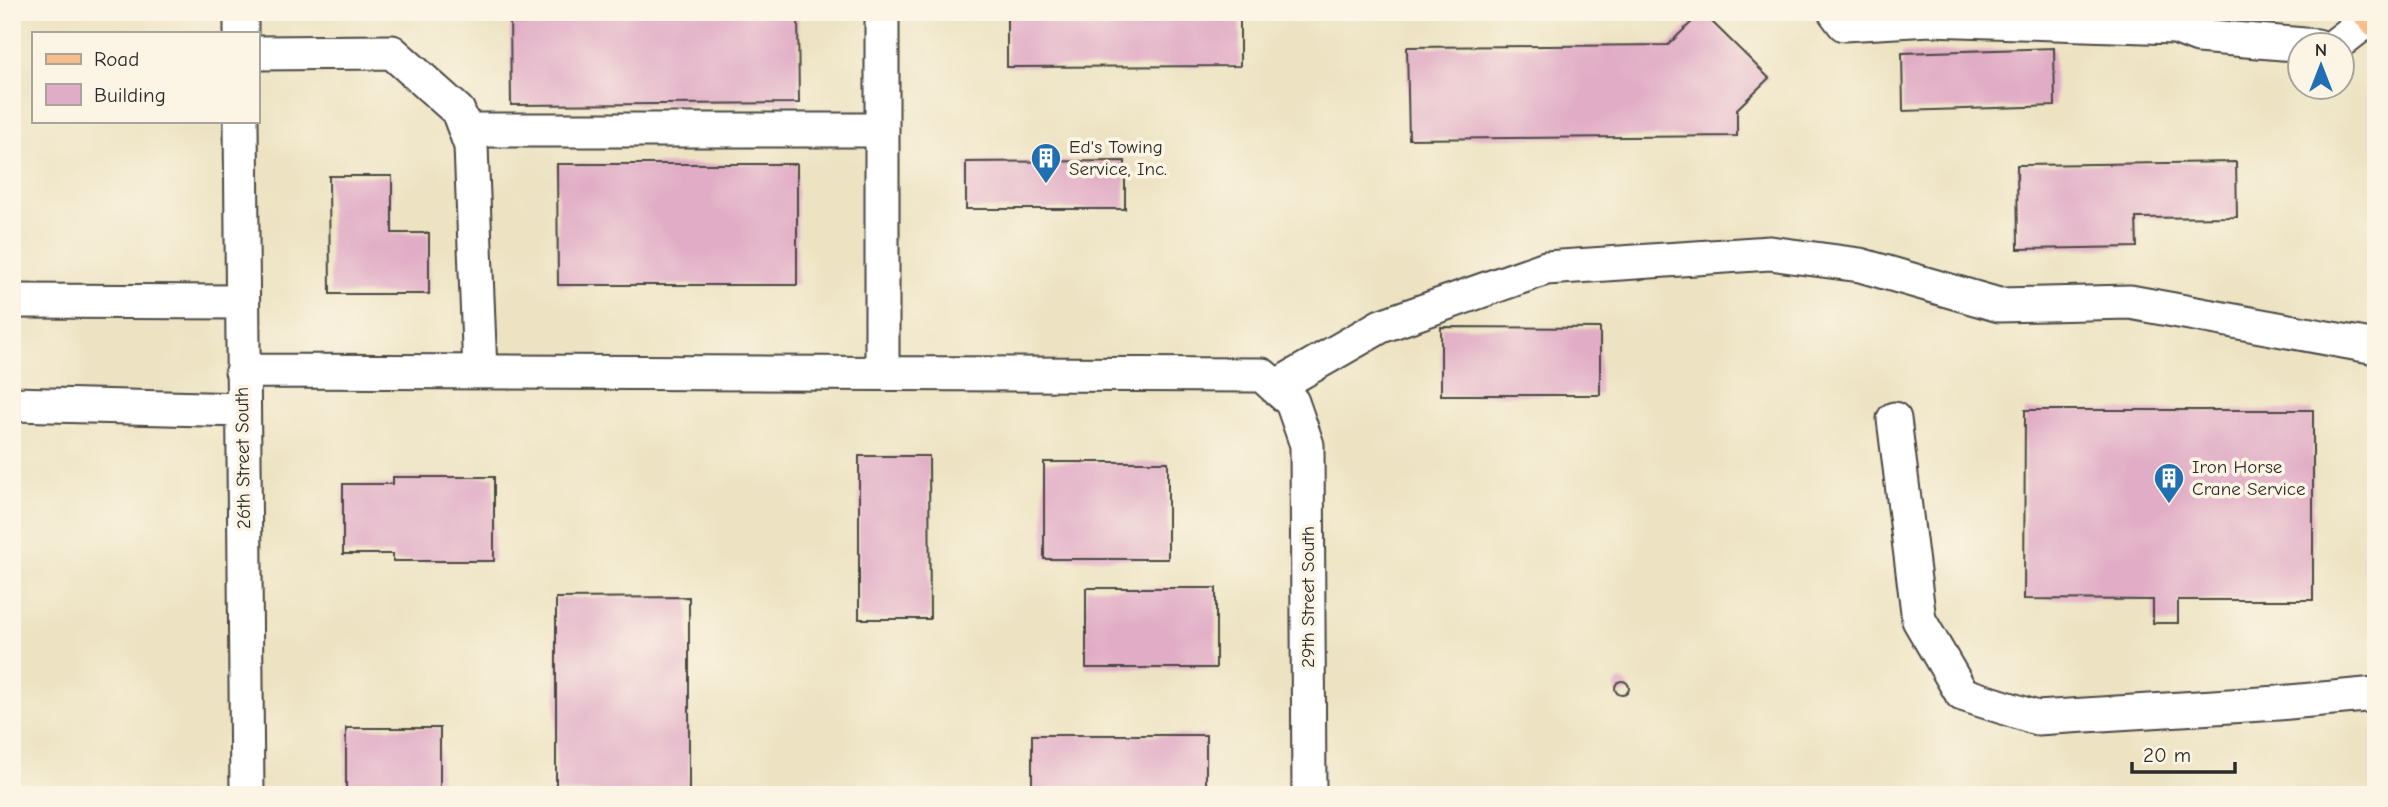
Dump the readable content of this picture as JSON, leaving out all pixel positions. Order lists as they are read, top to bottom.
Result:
{
  "streets": {
    "street": ["26th Street South", "29th Street South"]
  },
  "places": {
    "building": ["Ed's Towing Service, Inc.", "Iron Horse Crane Service"]
  },
  "legend": ["Road", "Building"],
  "scale_bar": "20 m",
  "north": "top"
}
